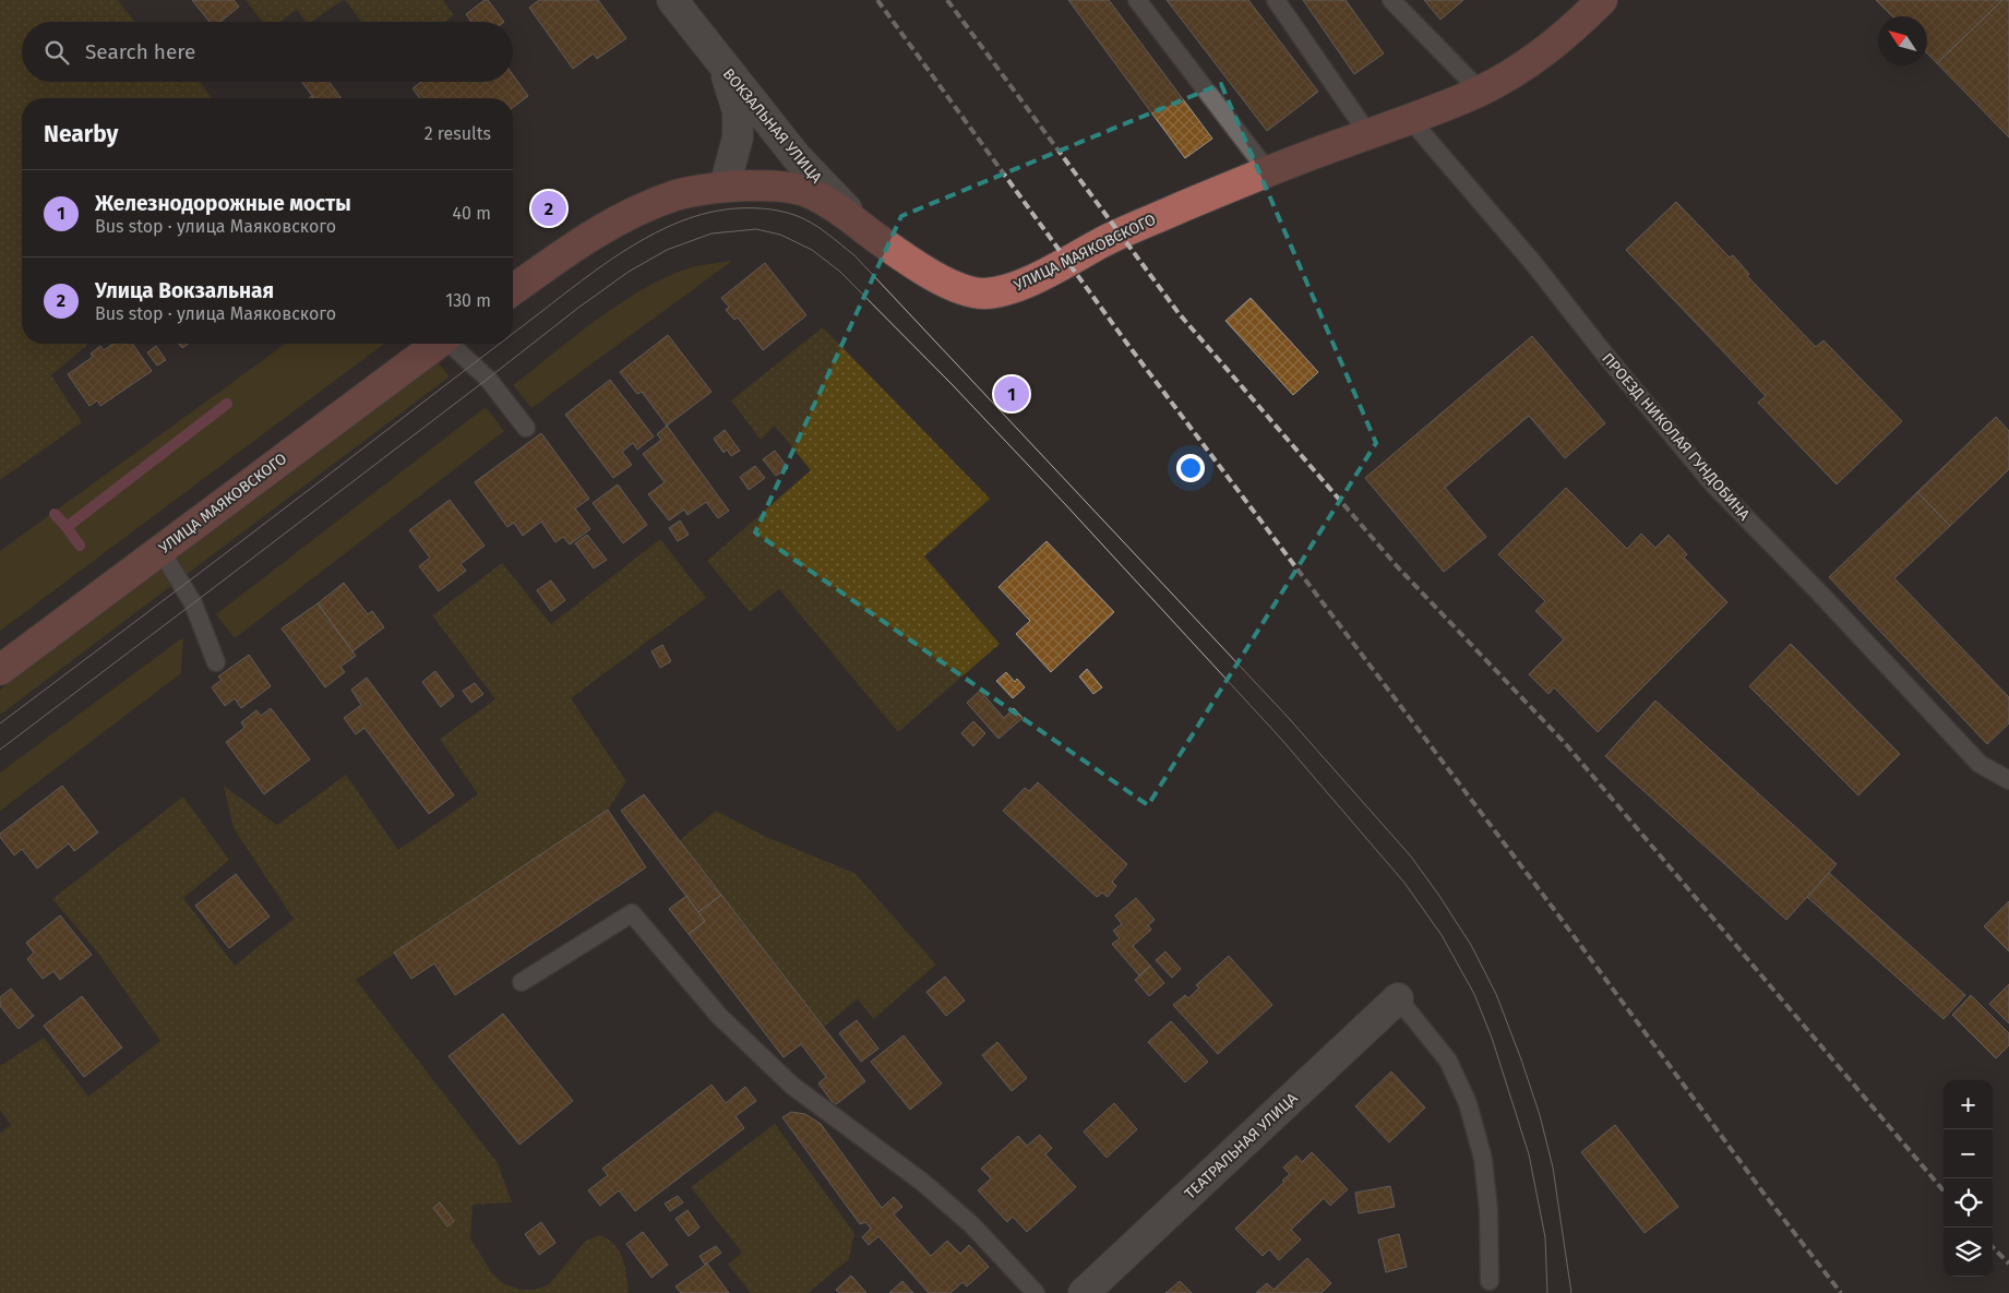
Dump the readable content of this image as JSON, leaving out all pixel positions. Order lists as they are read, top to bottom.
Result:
{
  "streets": {
    "main road": ["УЛИЦА МАЯКОВСКОГО"],
    "street": ["ВОКЗАЛЬНАЯ УЛИЦА", "ТЕАТРАЛЬНАЯ УЛИЦА"],
    "lane": ["ПРОЕЗД НИКОЛАЯ ГУНДОБИНА"]
  },
  "crossings": [
    ["ВОКЗАЛЬНАЯ УЛИЦА", "УЛИЦА МАЯКОВСКОГО"],
    ["УЛИЦА МАЯКОВСКОГО", "ПРОЕЗД НИКОЛАЯ ГУНДОБИНА"]
  ],
  "north": "top left",
  "page": {
    "search": "Search here",
    "heading": ["Nearby", "2 results"],
    "list": [
      {
        "mark": "1",
        "name": "Железнодорожные мосты",
        "note": "Bus stop · улица Маяковского",
        "value": "40 m"
      },
      {
        "mark": "2",
        "name": "Улица Вокзальная",
        "note": "Bus stop · улица Маяковского",
        "value": "130 m"
      }
    ],
    "pins": ["2", "1"],
    "map_buttons": ["+", "−"]
  }
}
